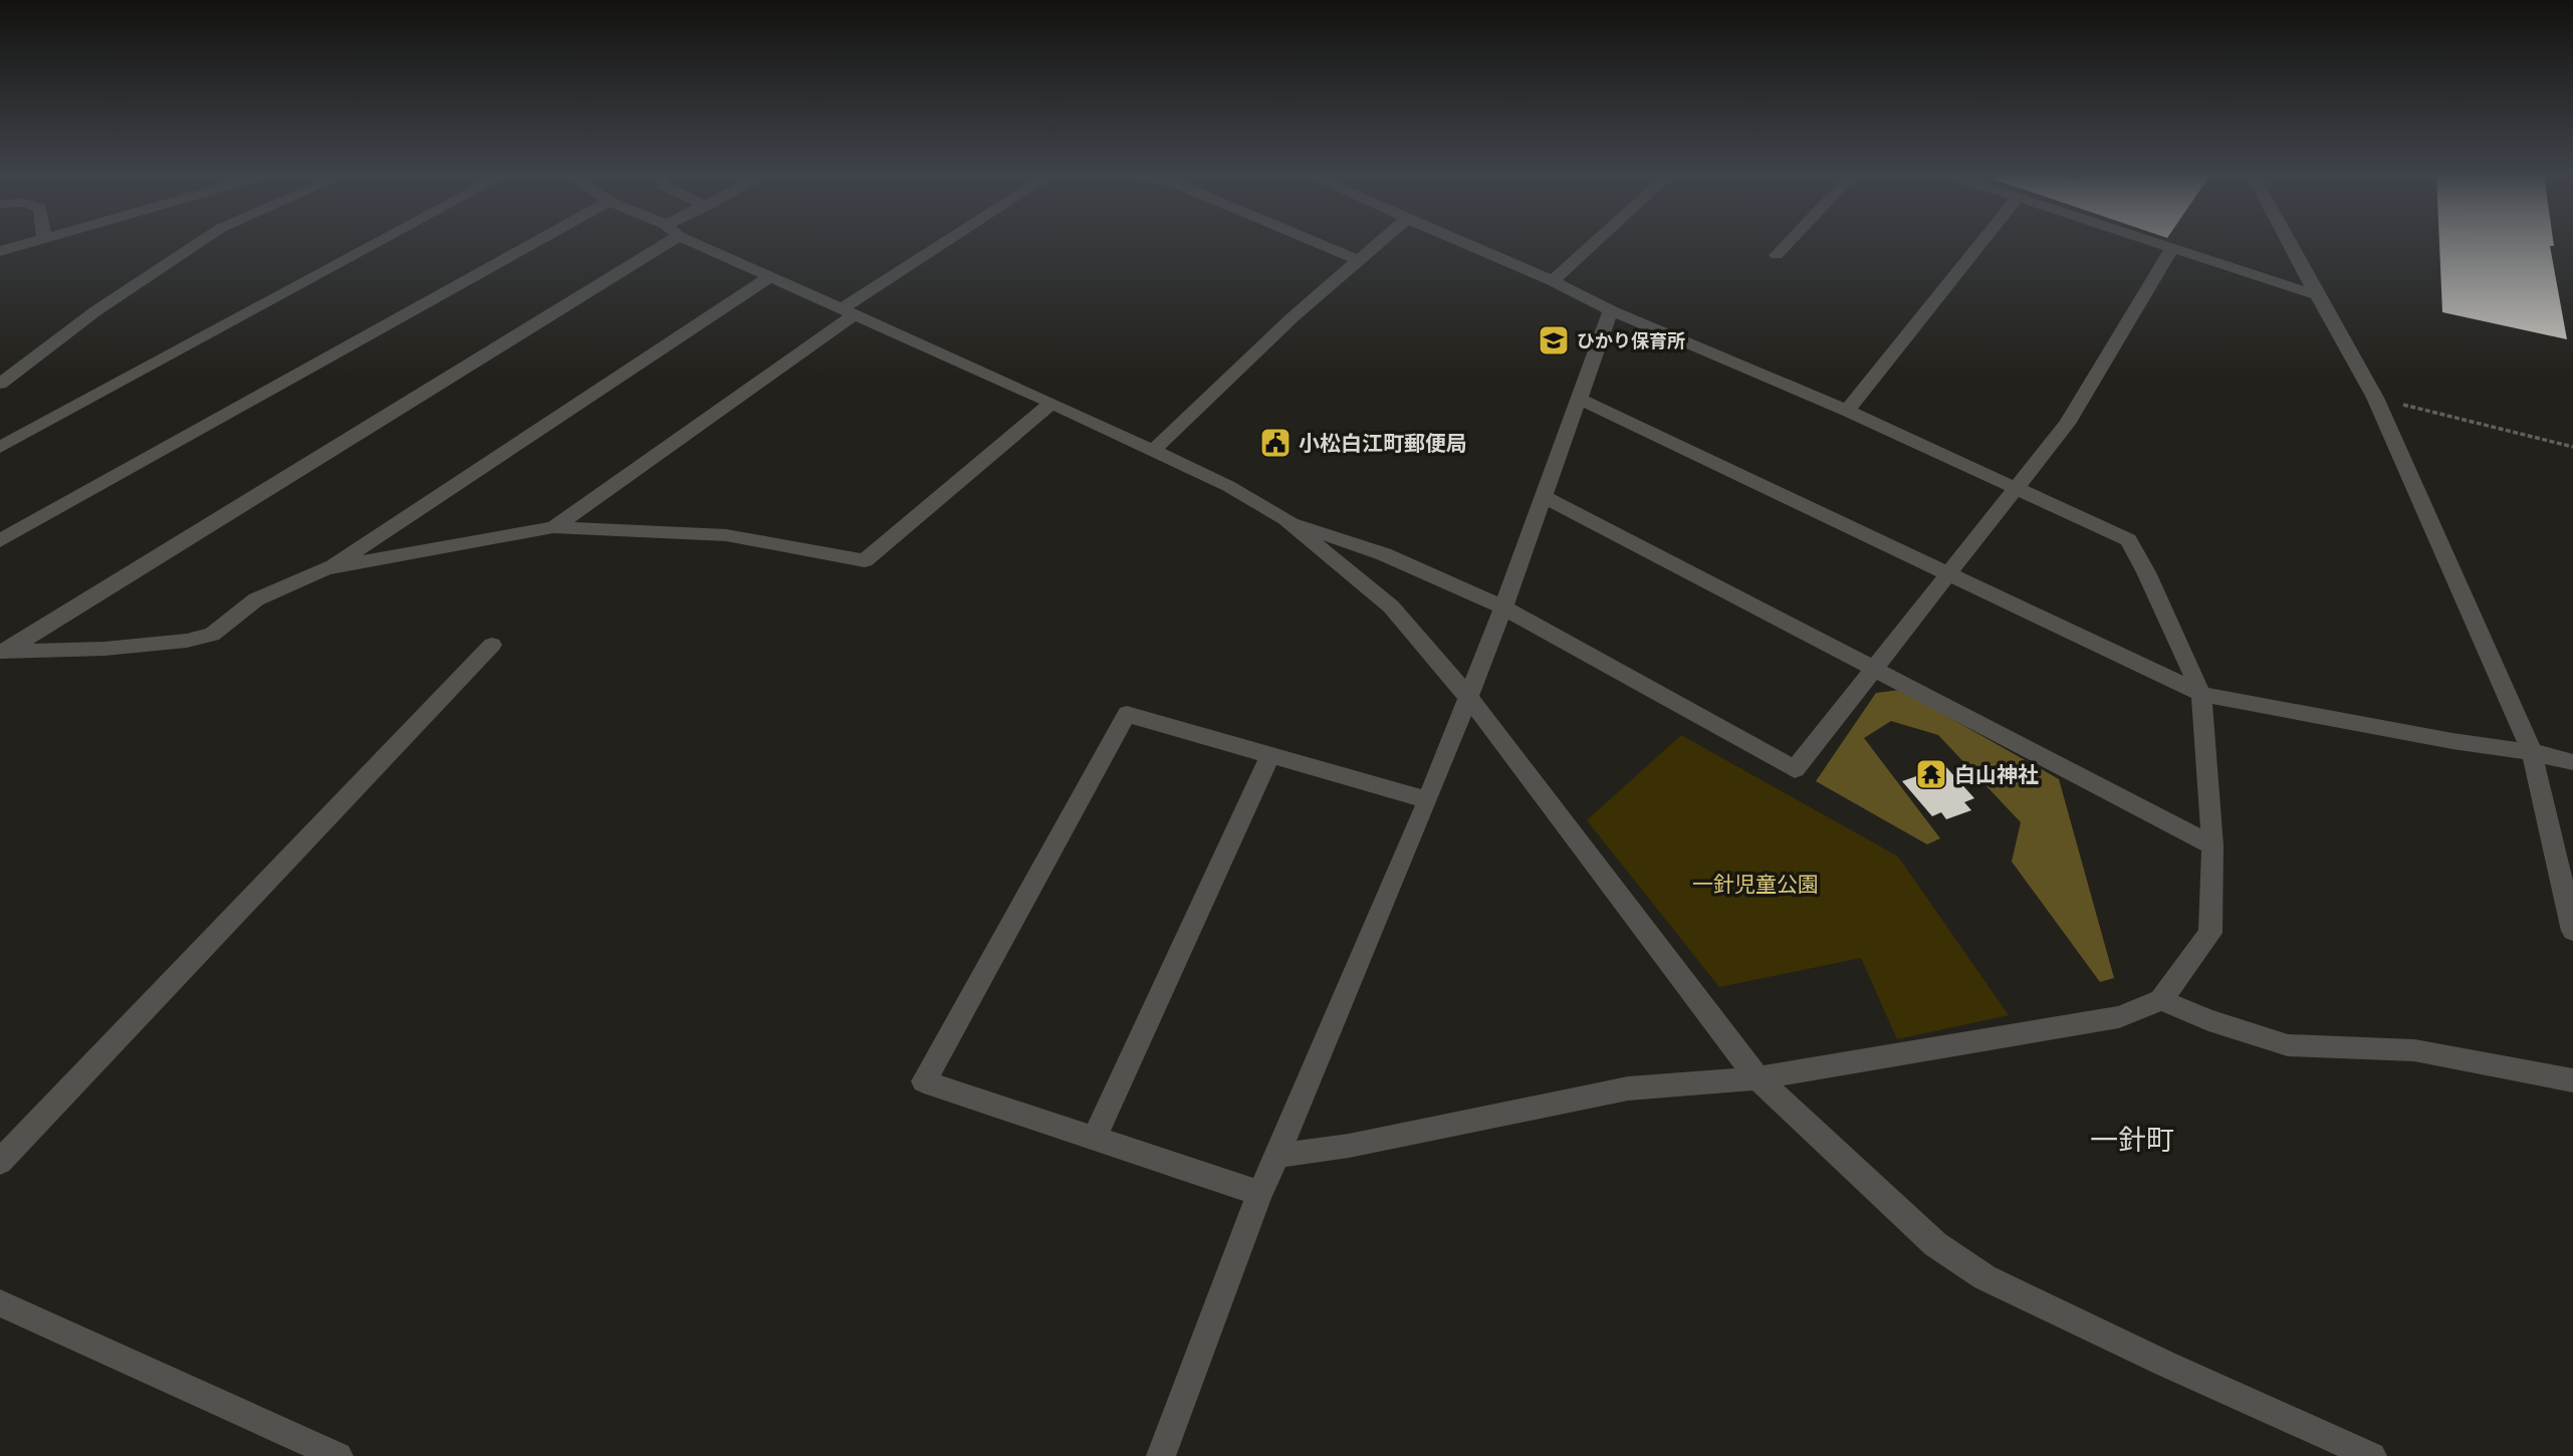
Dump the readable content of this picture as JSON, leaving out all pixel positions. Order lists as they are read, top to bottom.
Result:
{
  "districts": ["一針町"],
  "parks": ["一針児童公園"],
  "places": {
    "school or university": ["ひかり保育所"],
    "public building": ["小松白江町郵便局"],
    "temple": ["白山神社"]
  }
}
